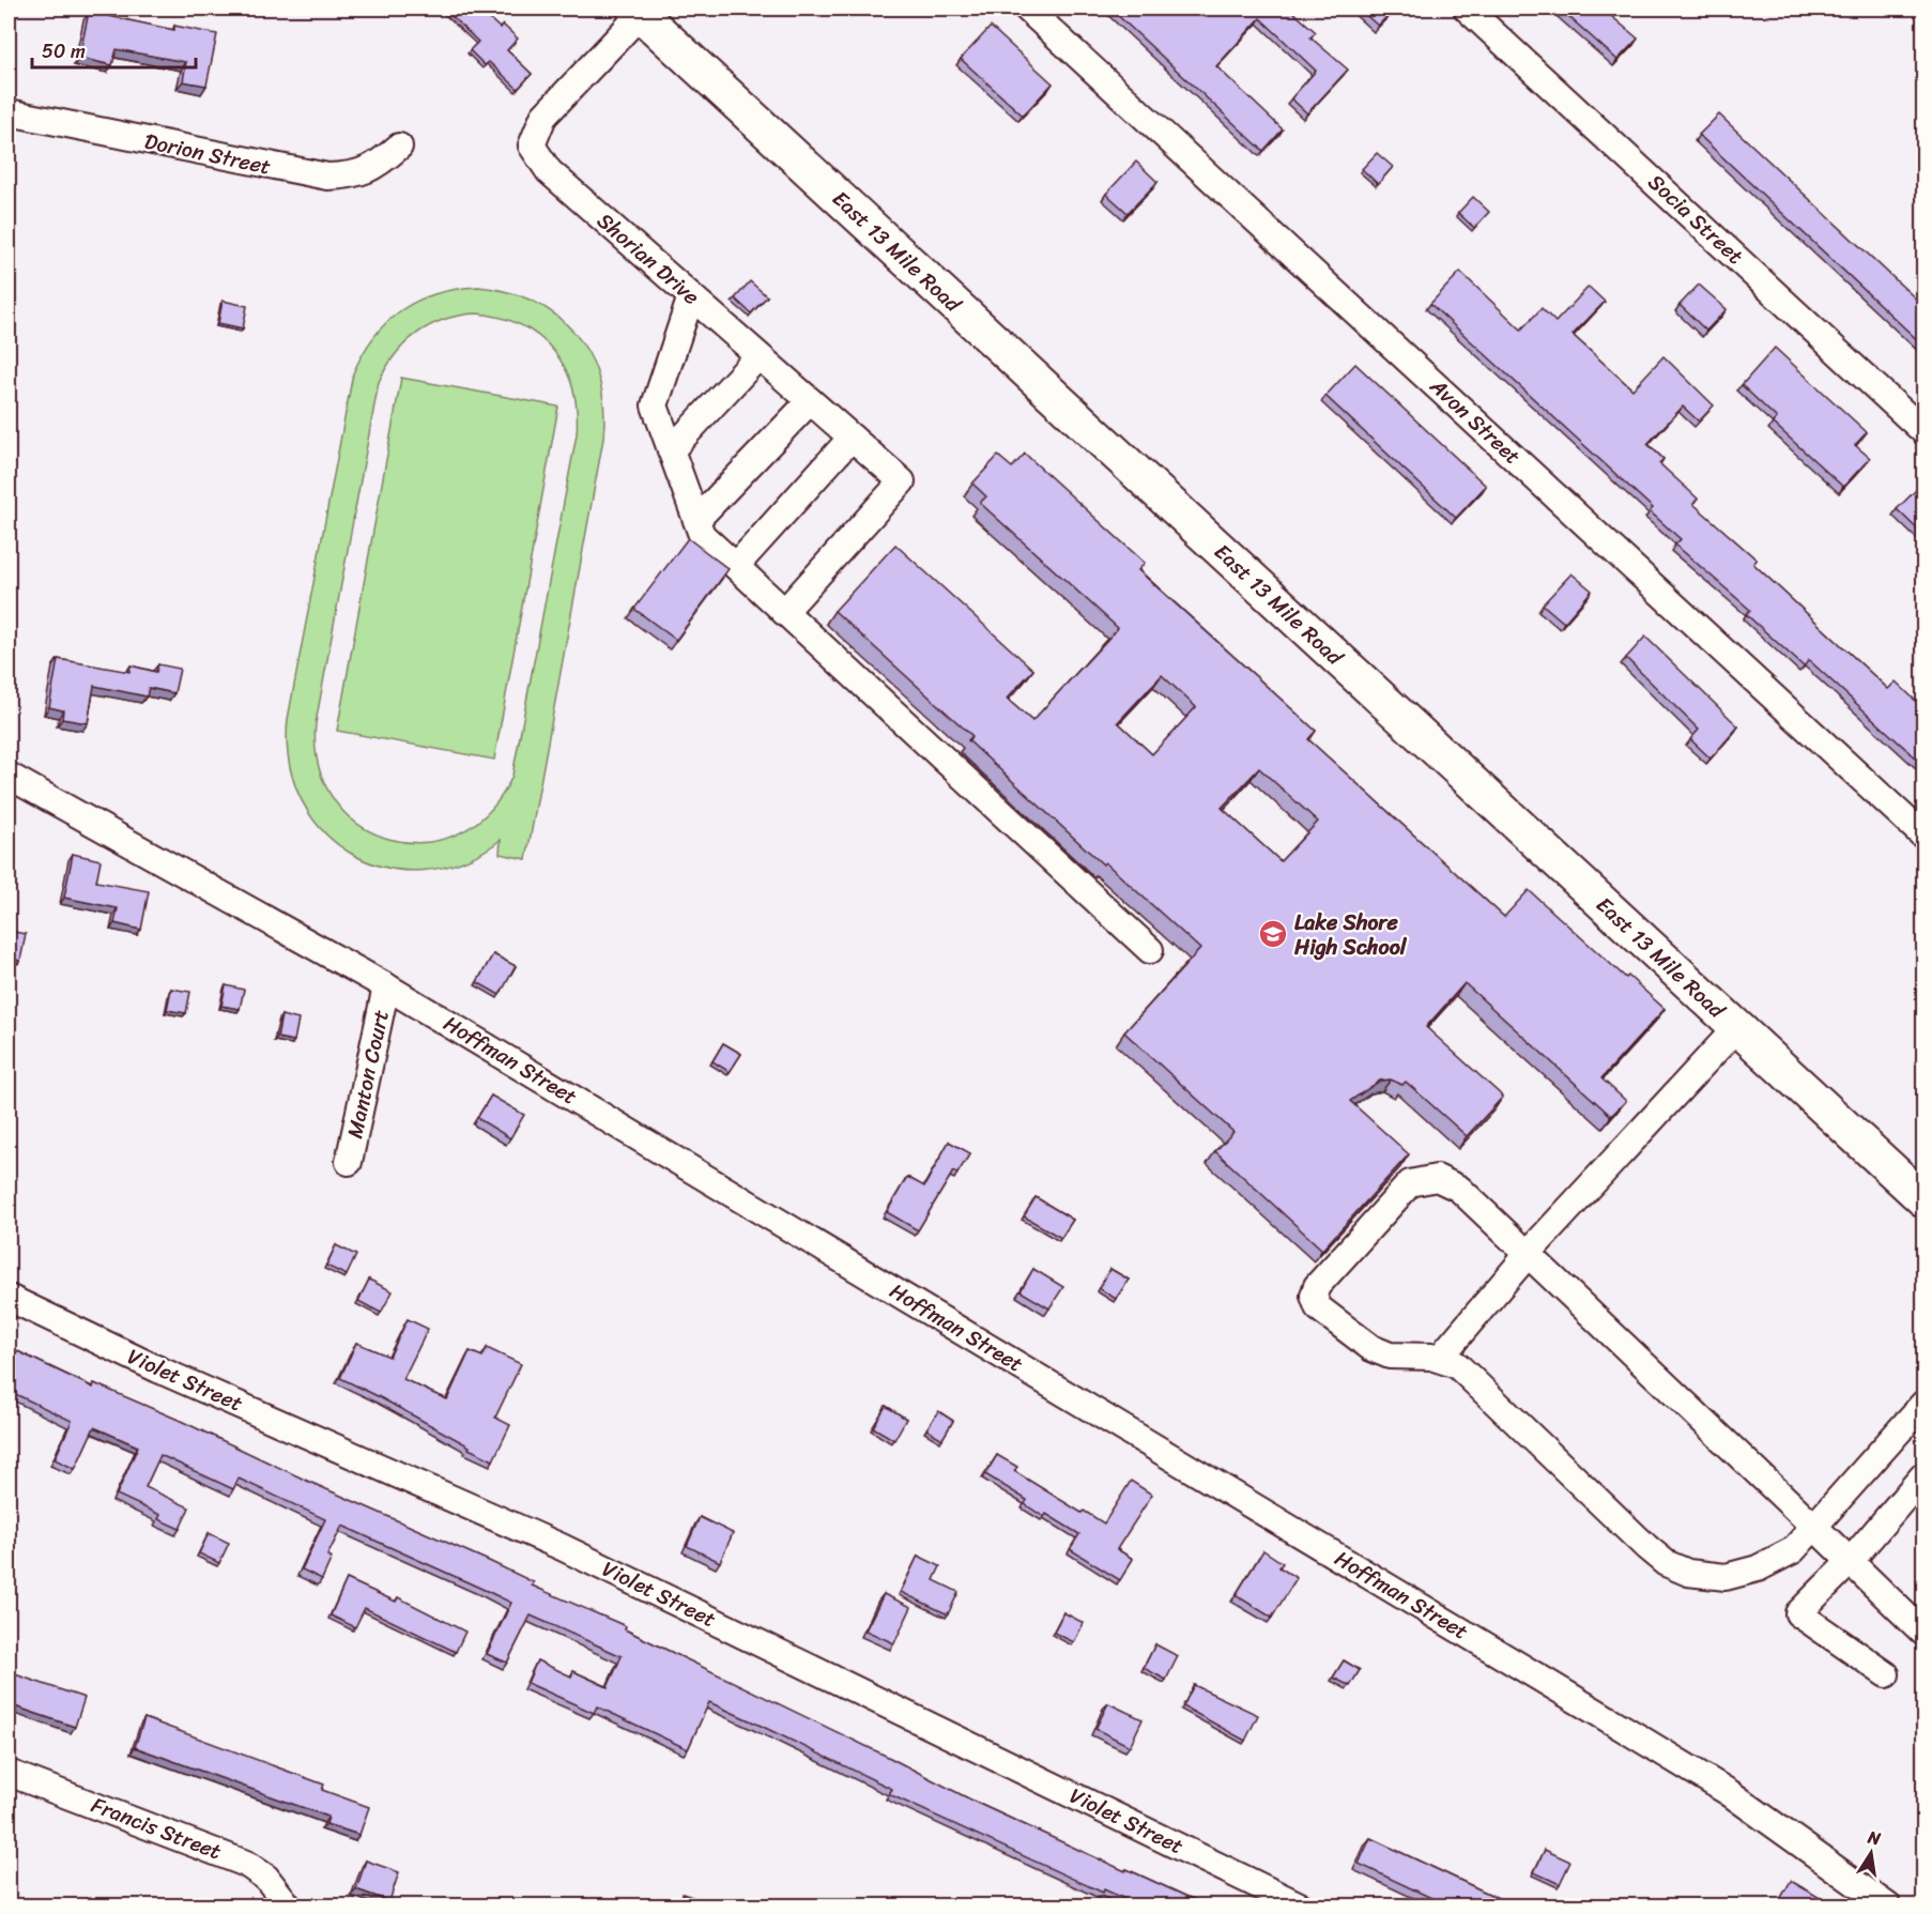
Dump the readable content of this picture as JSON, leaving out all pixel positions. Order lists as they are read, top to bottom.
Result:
{
  "streets": {
    "main road": ["East 13 Mile Road"],
    "street": [
      "Dorion Street",
      "Socia Street",
      "Shorian Drive",
      "Avon Street",
      "Hoffman Street",
      "Manton Court",
      "Violet Street",
      "Francis Street"
    ]
  },
  "crossings": [
    ["East 13 Mile Road", "Shorian Drive"],
    ["Hoffman Street", "Manton Court"]
  ],
  "places": {
    "school or university": ["Lake Shore High School"]
  },
  "scale_bar": "50 m",
  "north": "top"
}
